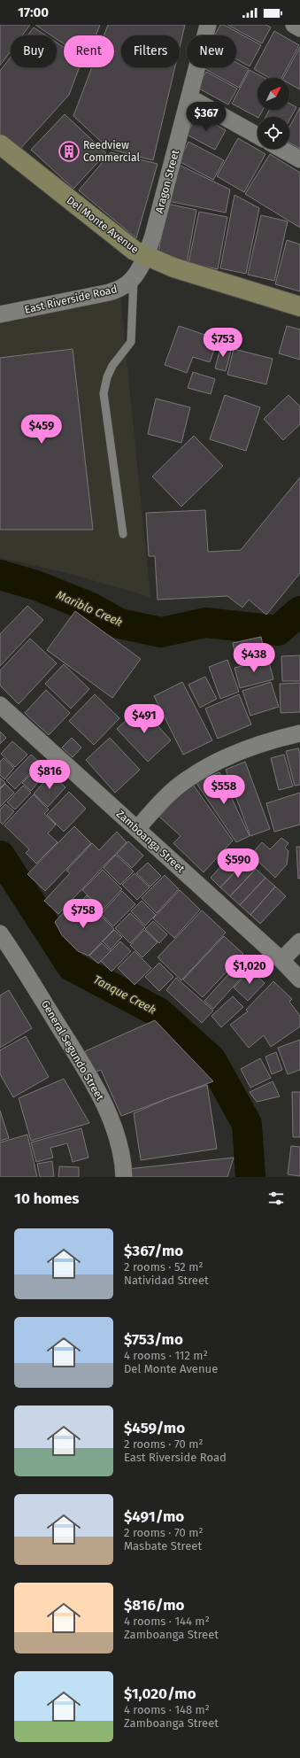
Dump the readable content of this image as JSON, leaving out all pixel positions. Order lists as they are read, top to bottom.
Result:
{
  "streets": {
    "main road": ["Del Monte Avenue"],
    "street": [
      "Aragon Street",
      "East Riverside Road",
      "Zamboanga Street",
      "General Segundo Street"
    ]
  },
  "crossings": [
    ["Aragon Street", "Del Monte Avenue"],
    ["Aragon Street", "East Riverside Road"],
    ["Del Monte Avenue", "East Riverside Road"]
  ],
  "water": ["Mariblo Creek", "Tanque Creek"],
  "places": {
    "building": ["Reedview Commercial"]
  },
  "north": "top right",
  "page": {
    "status": "17:00",
    "chip": [
      "Buy",
      "Rent",
      "Filters",
      "New"
    ],
    "price": [
      "$367",
      "$753",
      "$459",
      "$438",
      "$491",
      "$816",
      "$558",
      "$590",
      "$758",
      "$1,020"
    ],
    "heading": "10 homes",
    "list": [
      {
        "name": "$367/mo",
        "note": "2 rooms · 52 m² · Natividad Street"
      },
      {
        "name": "$753/mo",
        "note": "4 rooms · 112 m² · Del Monte Avenue"
      },
      {
        "name": "$459/mo",
        "note": "2 rooms · 70 m² · East Riverside Road"
      },
      {
        "name": "$491/mo",
        "note": "2 rooms · 70 m² · Masbate Street"
      },
      {
        "name": "$816/mo",
        "note": "4 rooms · 144 m² · Zamboanga Street"
      },
      {
        "name": "$1,020/mo",
        "note": "4 rooms · 148 m² · Zamboanga Street"
      }
    ]
  }
}
